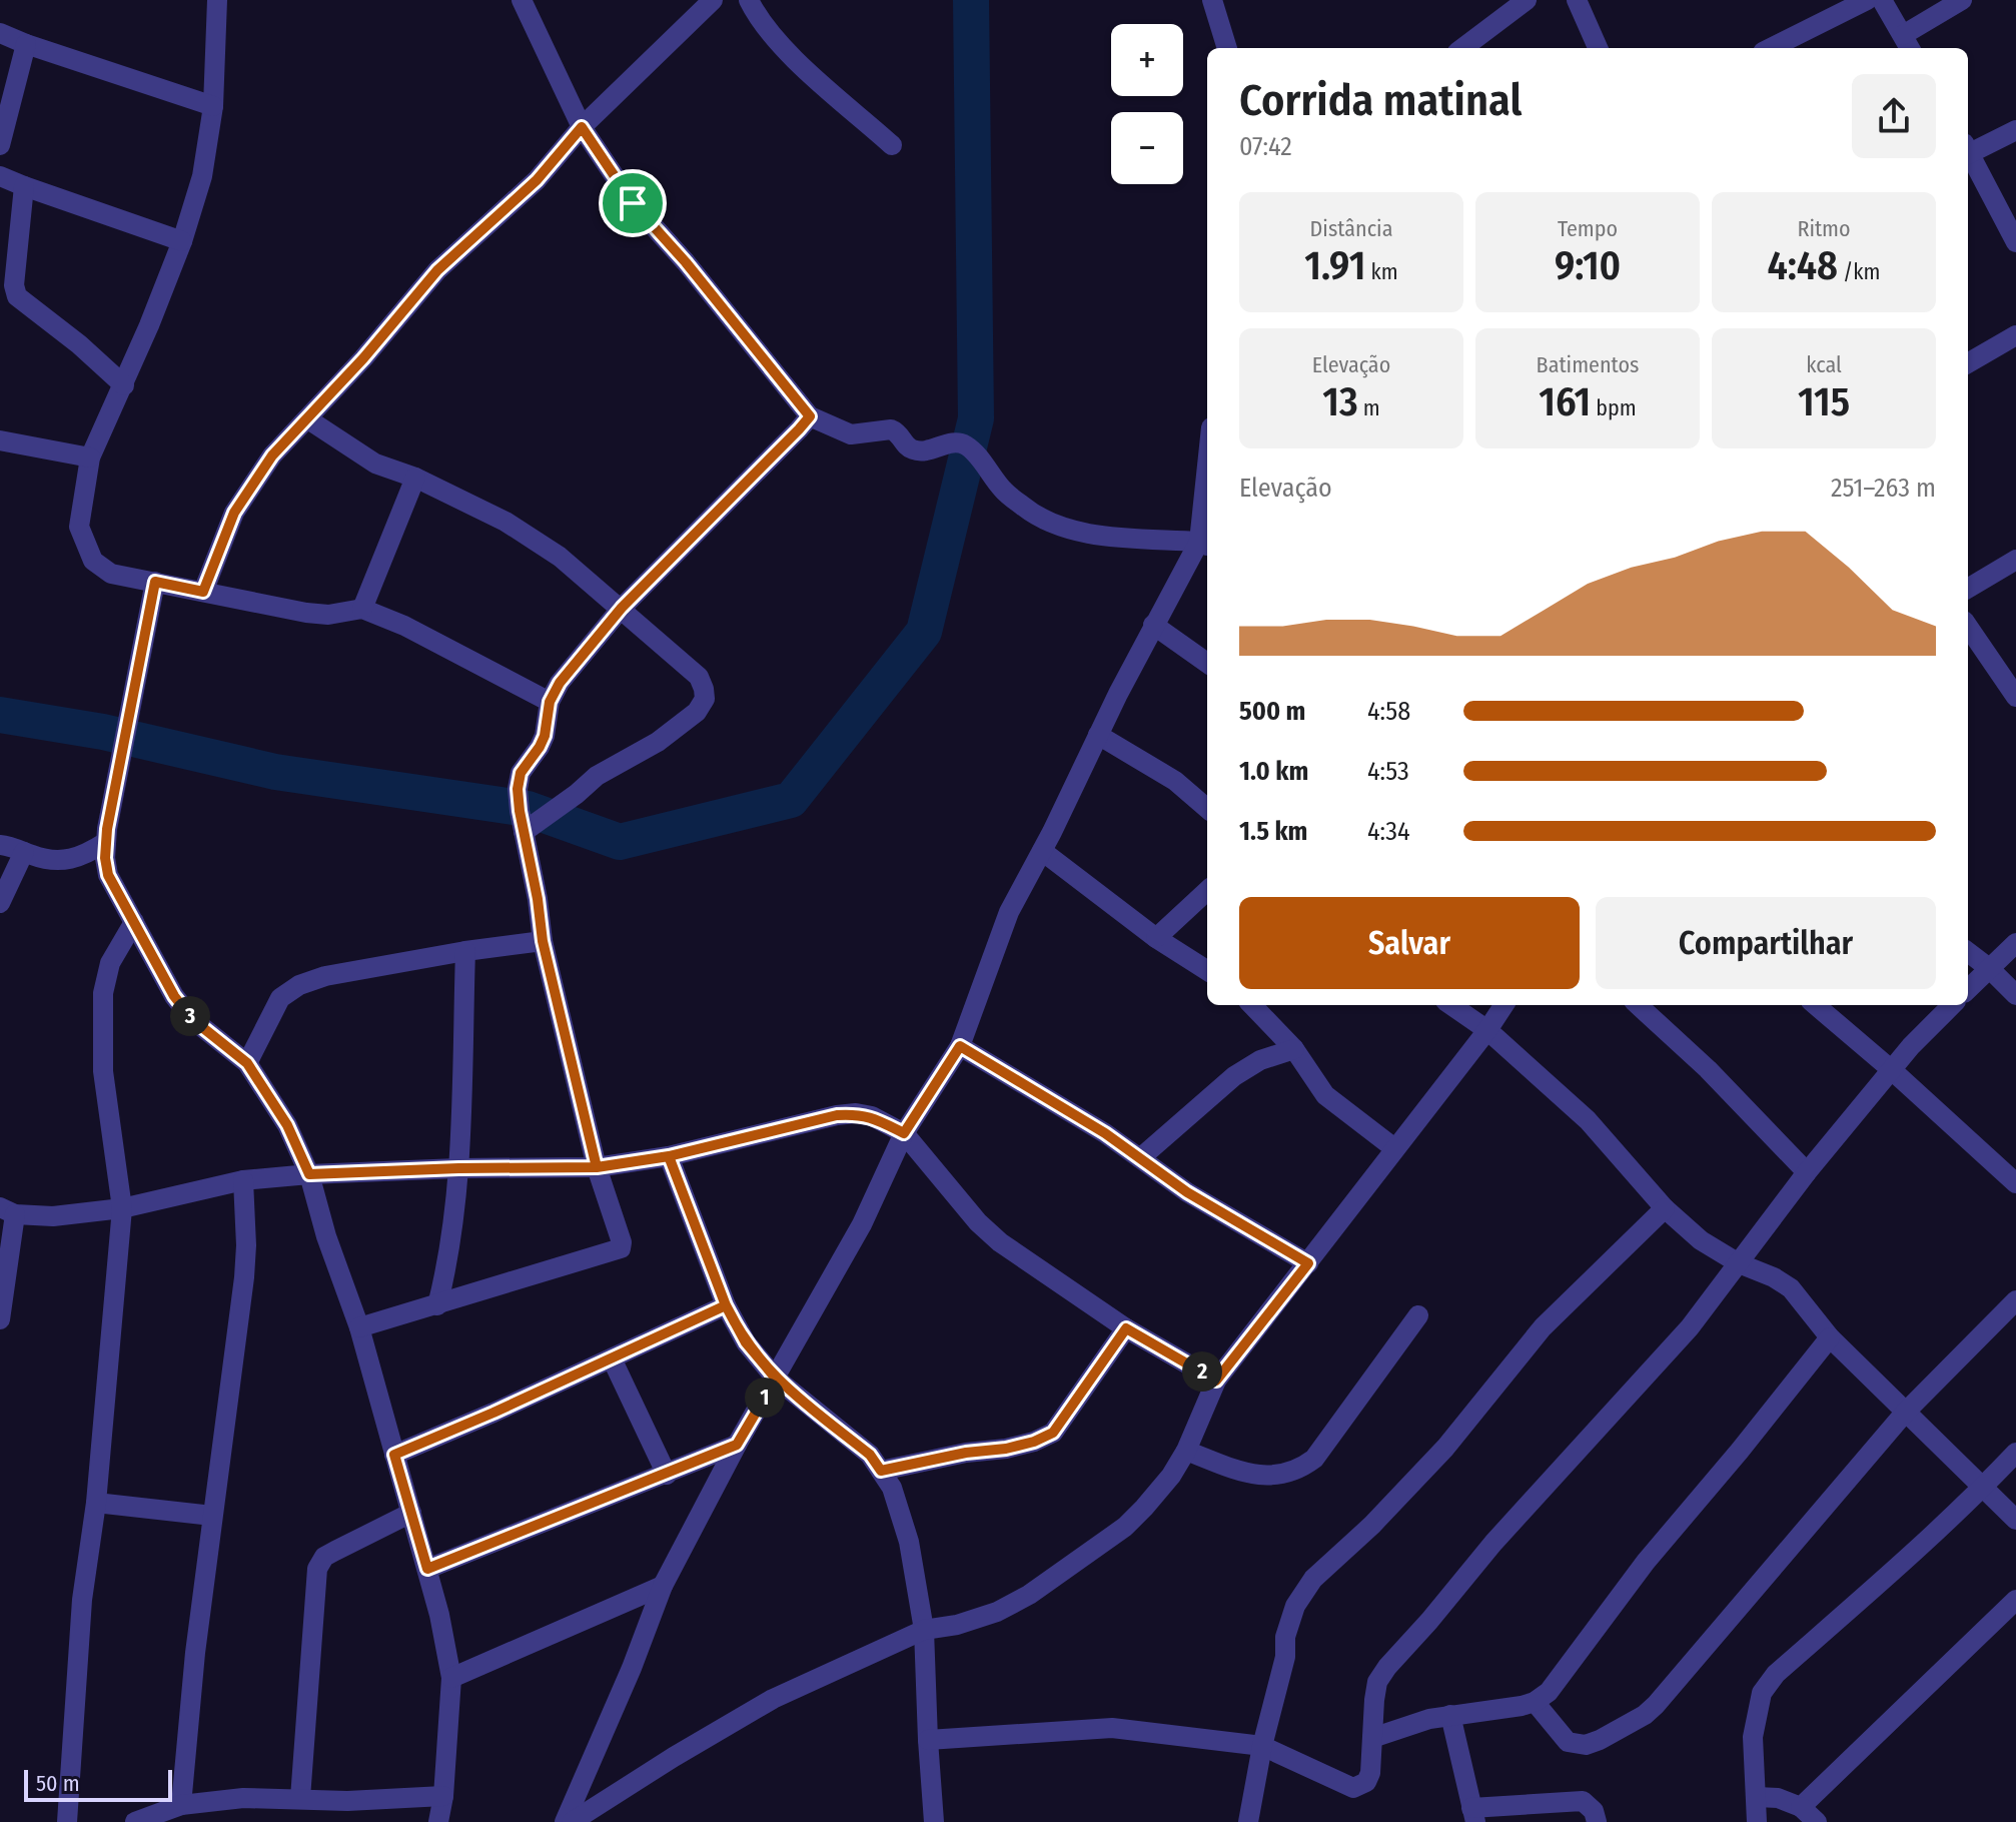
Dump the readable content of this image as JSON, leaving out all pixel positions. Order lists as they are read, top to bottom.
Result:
{
  "scale_bar": "50 m",
  "page": {
    "map_buttons": ["+", "−"],
    "heading": ["Corrida matinal", "07:42"],
    "stats": [
      ["Distância", "1.91 km"],
      ["Tempo", "9:10"],
      ["Ritmo", "4:48 /km"],
      ["Elevação", "13 m"],
      ["Batimentos", "161 bpm"],
      ["kcal", "115"]
    ],
    "chart": ["Elevação", "251–263 m"],
    "list": [
      {
        "name": "500 m",
        "note": "4:58"
      },
      {
        "name": "1.0 km",
        "note": "4:53"
      },
      {
        "name": "1.5 km",
        "note": "4:34"
      }
    ],
    "buttons": ["Salvar", "Compartilhar"],
    "pins": ["3", "2", "1"],
    "scale": "50 m"
  }
}
